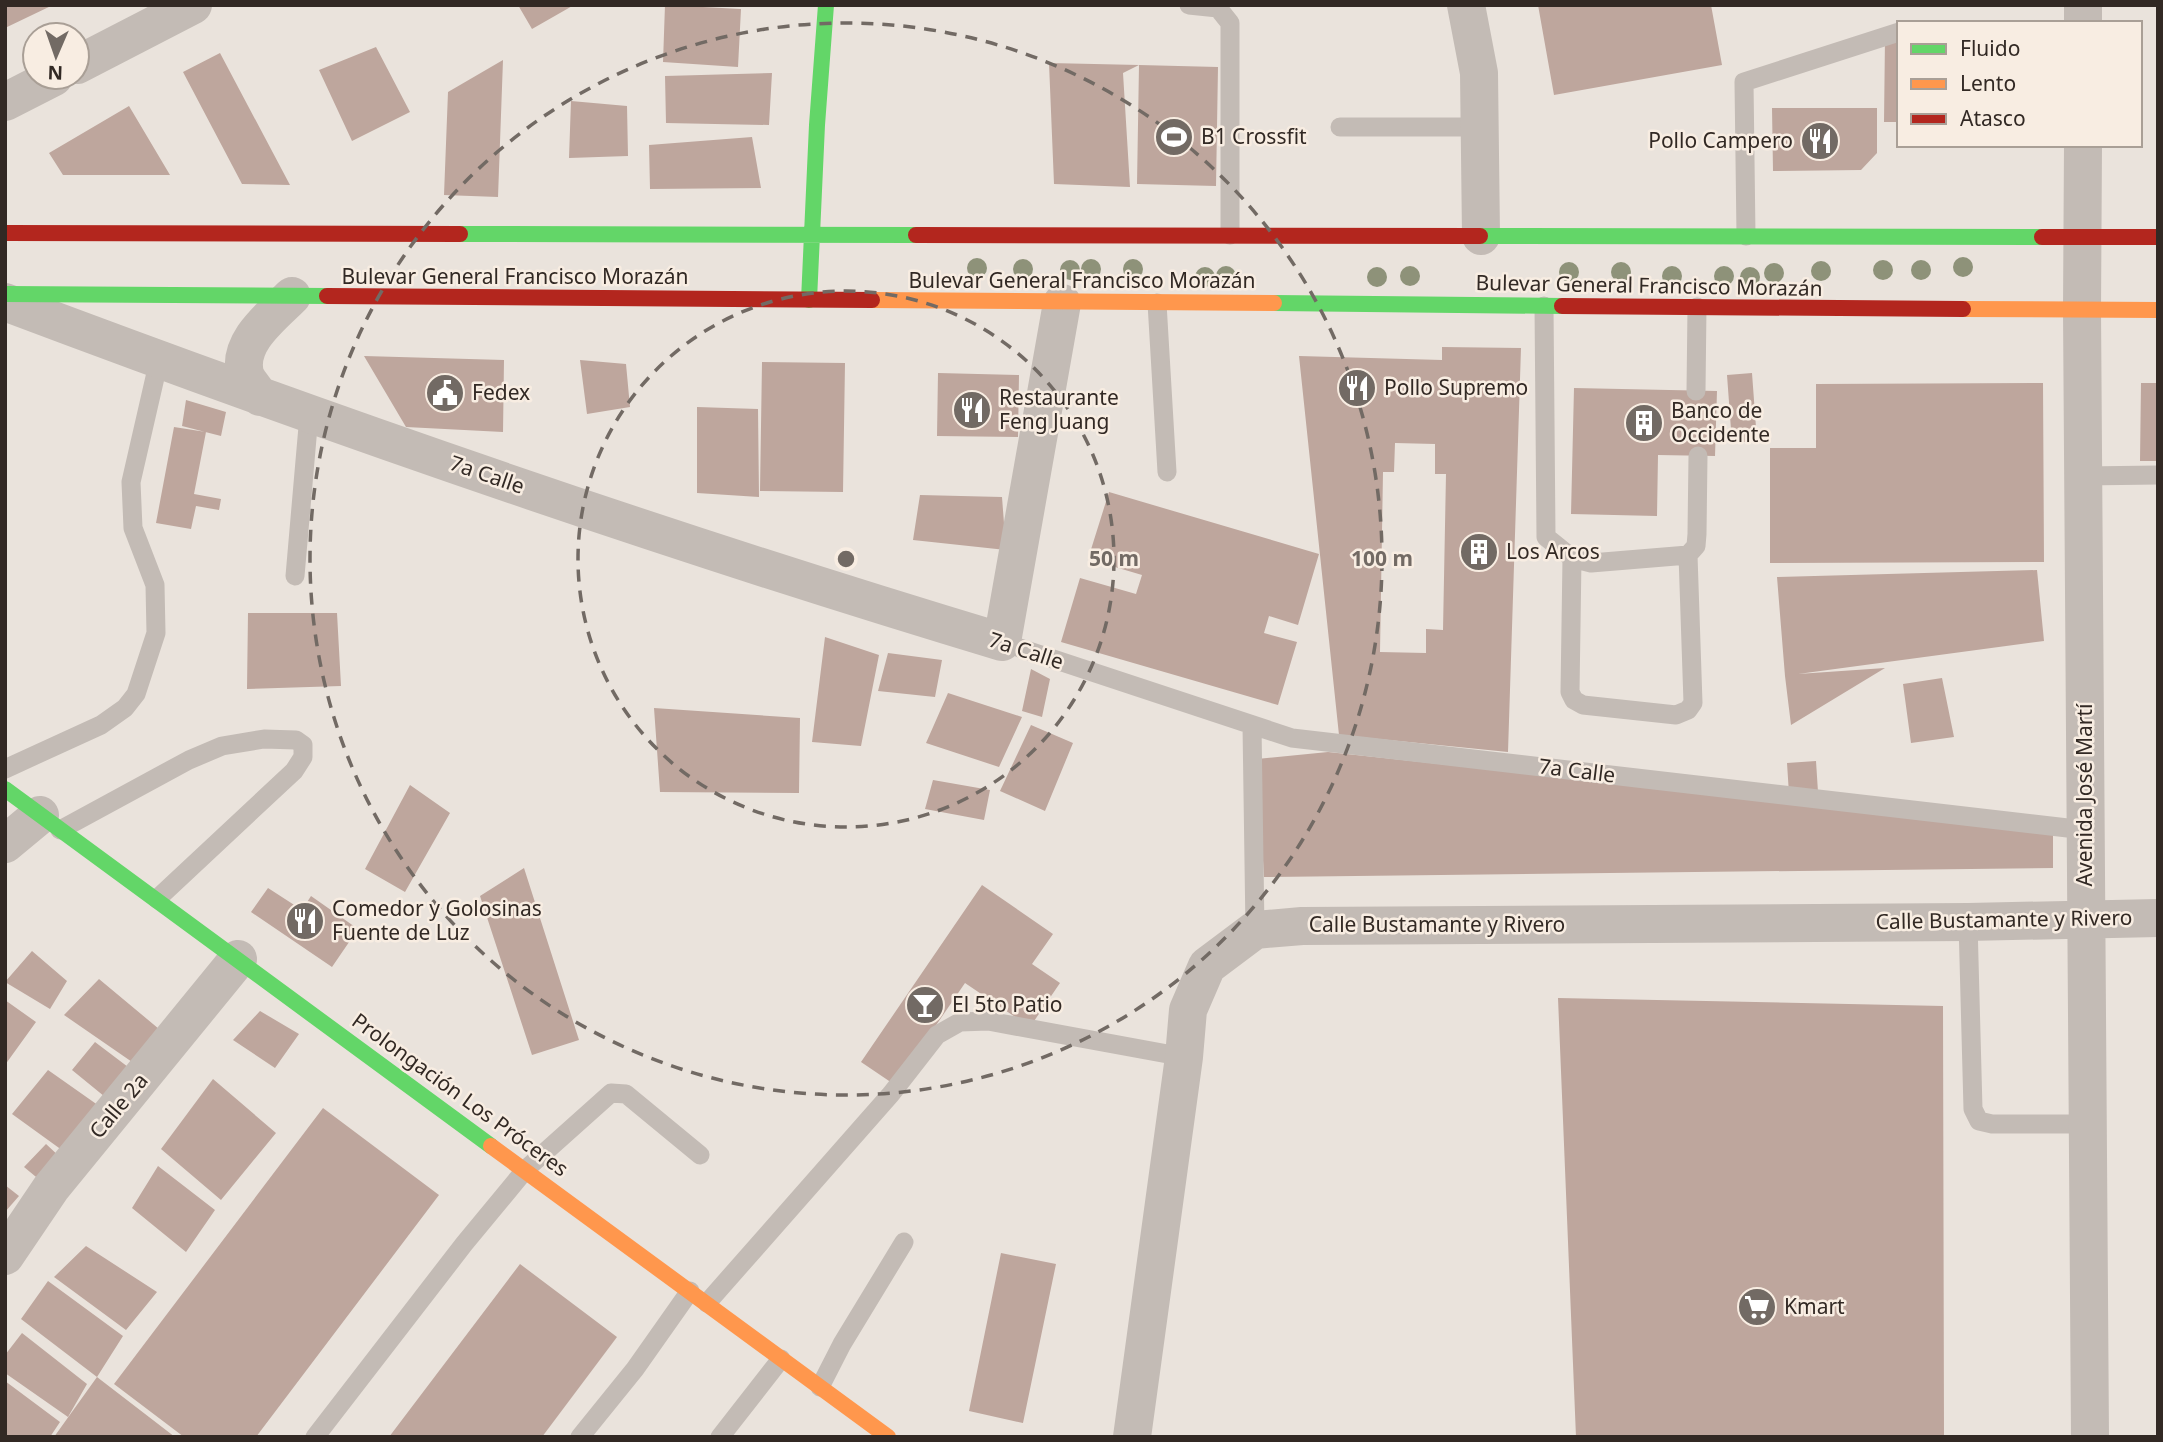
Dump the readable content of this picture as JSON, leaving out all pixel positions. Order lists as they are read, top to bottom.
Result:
{
  "streets": {
    "main road": ["Bulevar General Francisco Morazán", "Prolongación Los Próceres"],
    "street": [
      "7a Calle",
      "Avenida José Martí",
      "Calle Bustamante y Rivero",
      "Calle 2a"
    ]
  },
  "crossings": [
    ["Bulevar General Francisco Morazán", "Avenida José Martí"],
    ["7a Calle", "Avenida José Martí"],
    ["Avenida José Martí", "Calle Bustamante y Rivero"],
    ["Prolongación Los Próceres", "Calle 2a"]
  ],
  "places": {
    "sports": ["B1 Crossfit"],
    "restaurant": [
      "Pollo Campero",
      "Pollo Supremo",
      "Restaurante Feng Juang",
      "Comedor y Golosinas Fuente de Luz"
    ],
    "public building": ["Fedex"],
    "building": ["Banco de Occidente", "Los Arcos"],
    "bar": ["El 5to Patio"],
    "supermarket": ["Kmart"]
  },
  "legend": ["Fluido", "Lento", "Atasco"],
  "north": "bottom",
  "rings": ["50 m", "100 m"]
}
